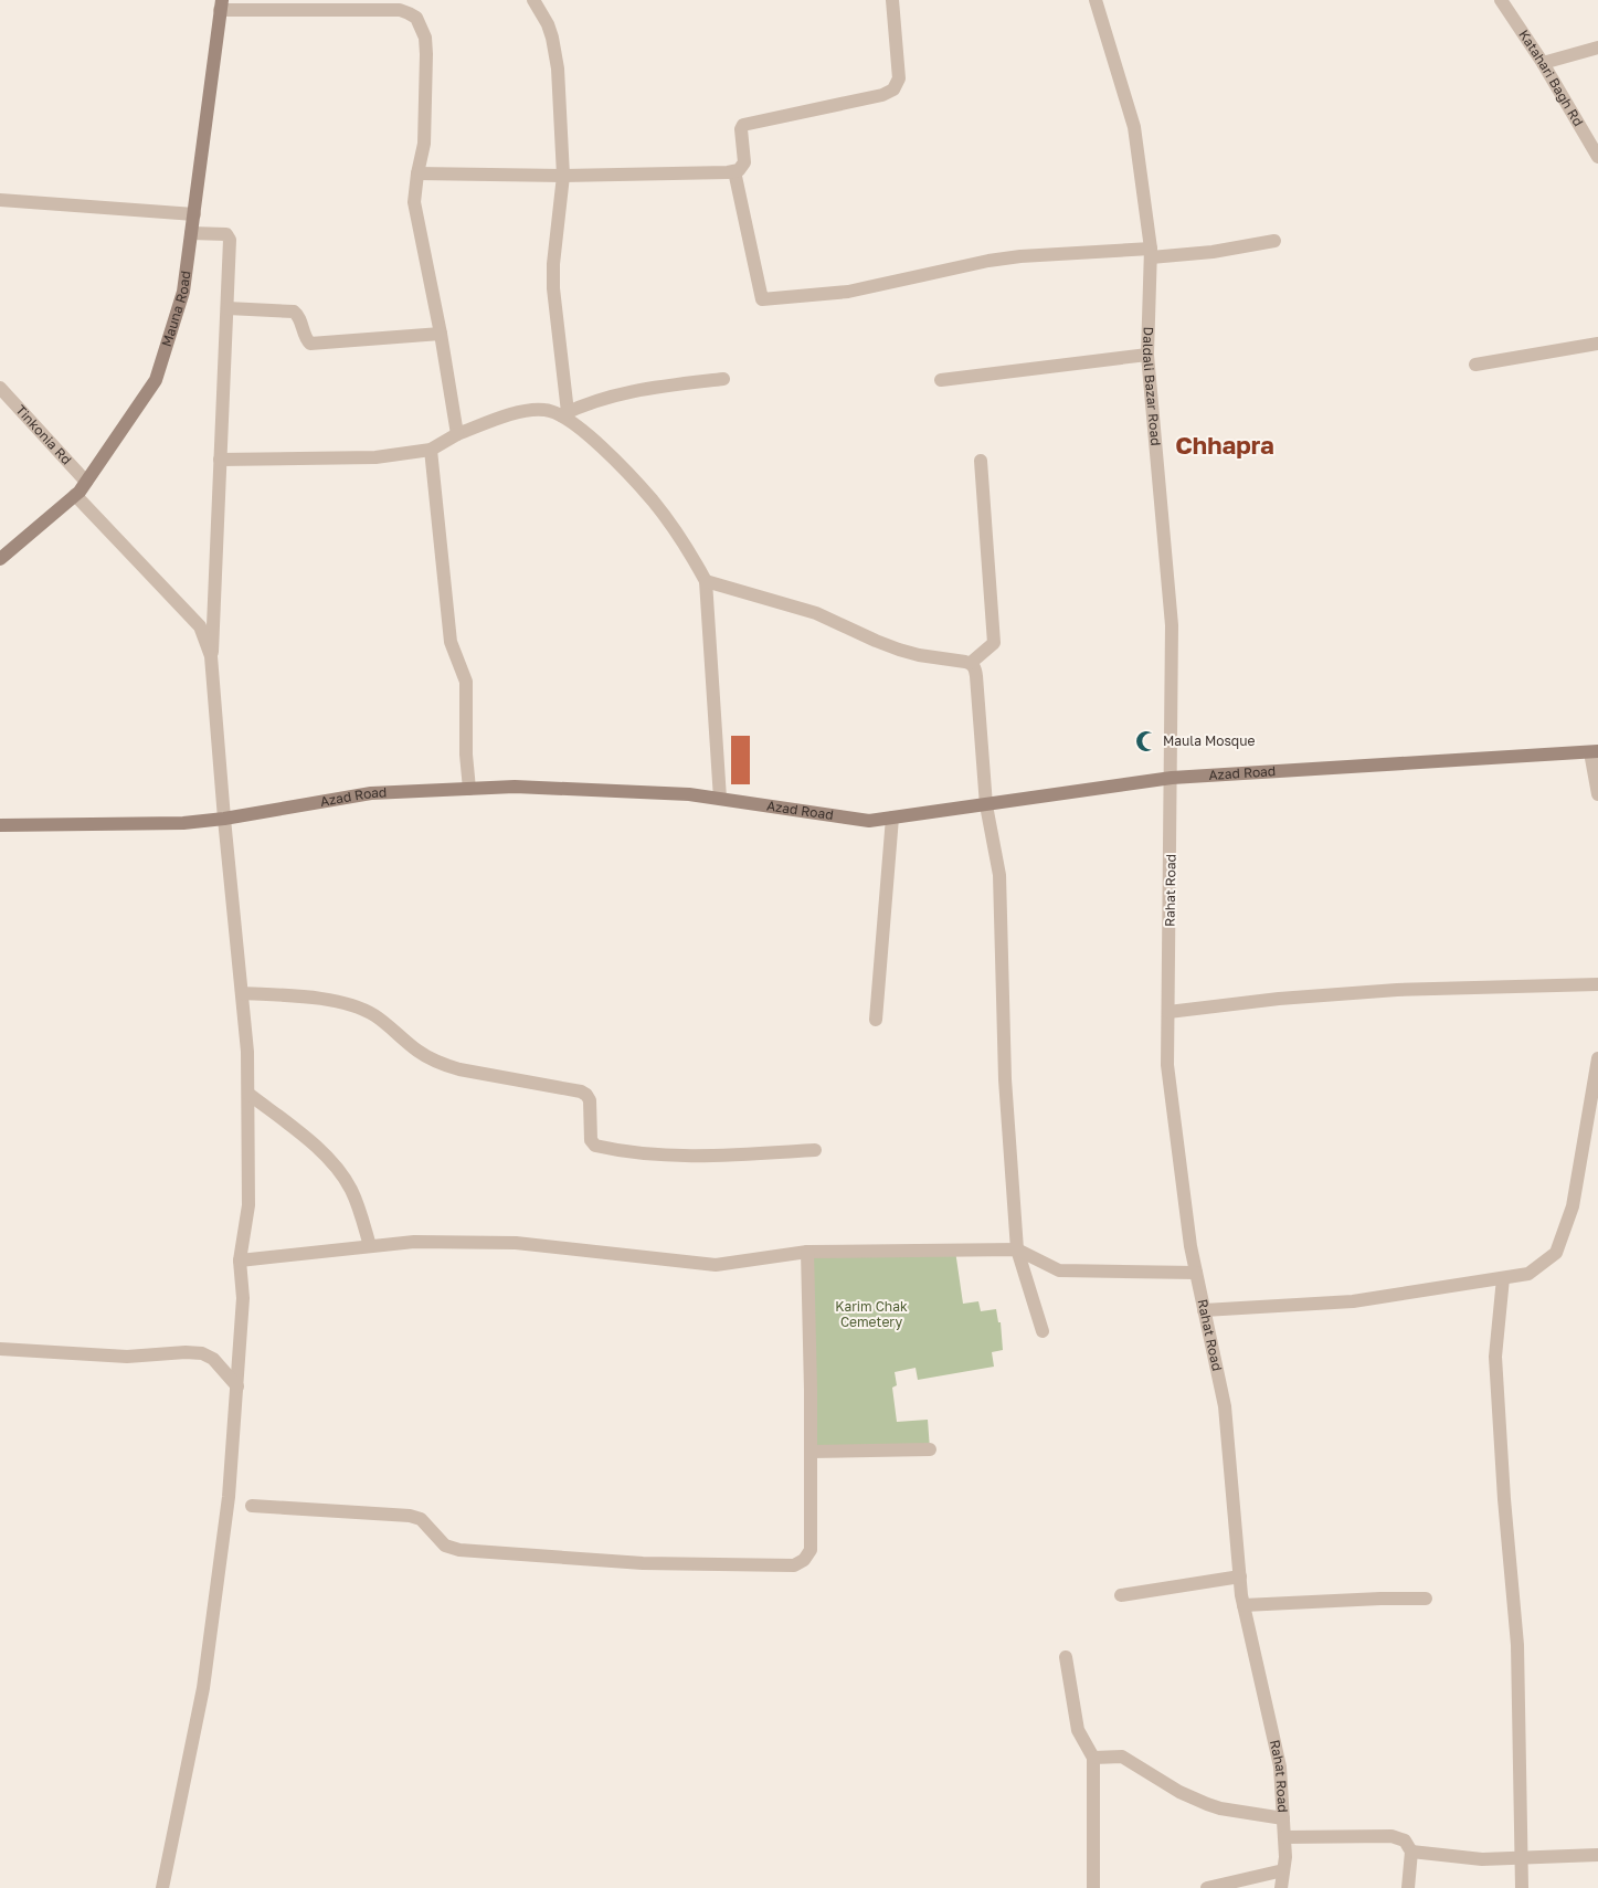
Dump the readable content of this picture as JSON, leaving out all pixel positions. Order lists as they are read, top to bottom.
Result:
{
  "streets": {
    "street": [
      "Katahari Bagh Rd",
      "Mauna Road",
      "Daldali Bazar Road",
      "Tinkonia Rd",
      "Azad Road",
      "Rahat Road"
    ]
  },
  "crossings": [
    ["Mauna Road", "Tinkonia Rd"],
    ["Daldali Bazar Road", "Azad Road"],
    ["Daldali Bazar Road", "Rahat Road"],
    ["Azad Road", "Rahat Road"]
  ],
  "districts": ["Chhapra"],
  "parks": ["Karim Chak Cemetery"],
  "places": {
    "mosque": ["Maula Mosque"]
  }
}
